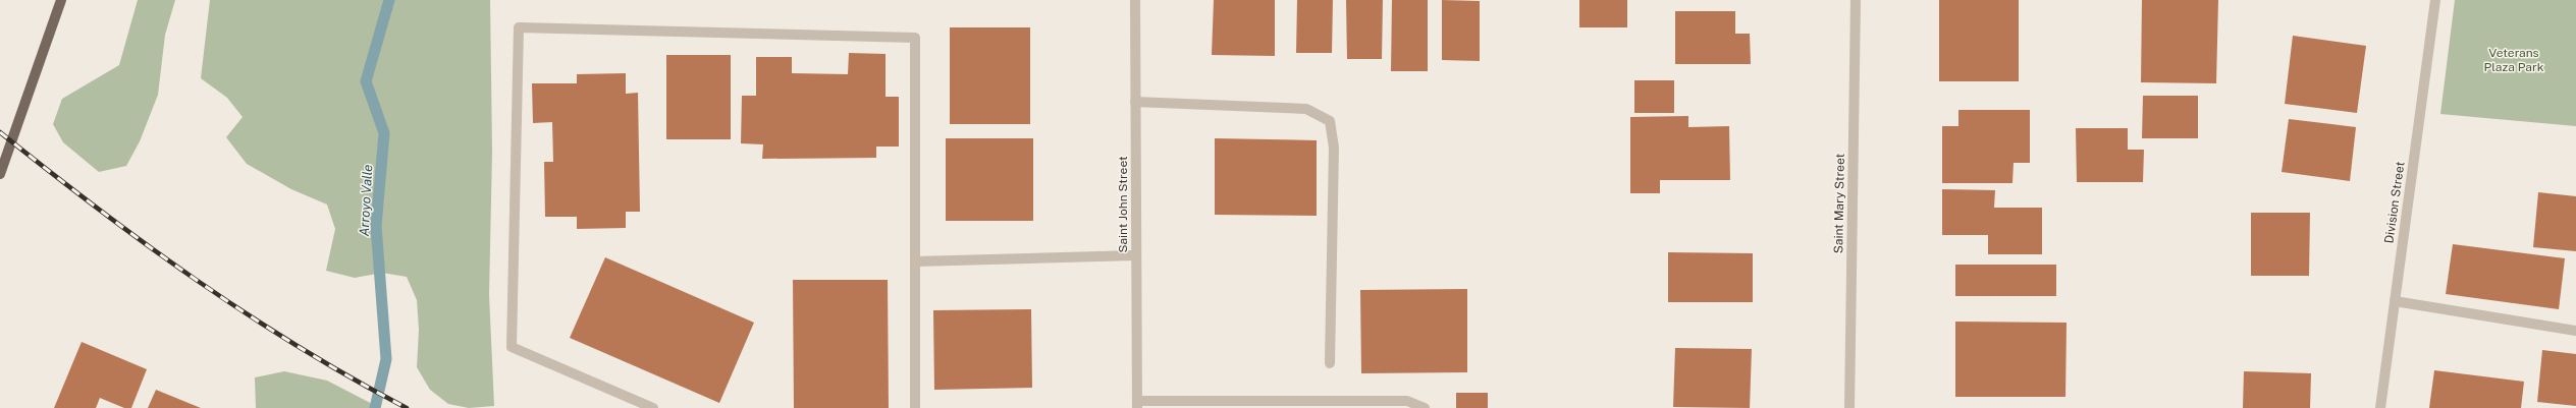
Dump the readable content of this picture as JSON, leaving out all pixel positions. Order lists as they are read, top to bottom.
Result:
{
  "streets": {
    "street": ["Division Street", "Saint Mary Street", "Saint John Street"]
  },
  "water": ["Arroyo Valle"],
  "parks": ["Veterans Plaza Park"]
}
